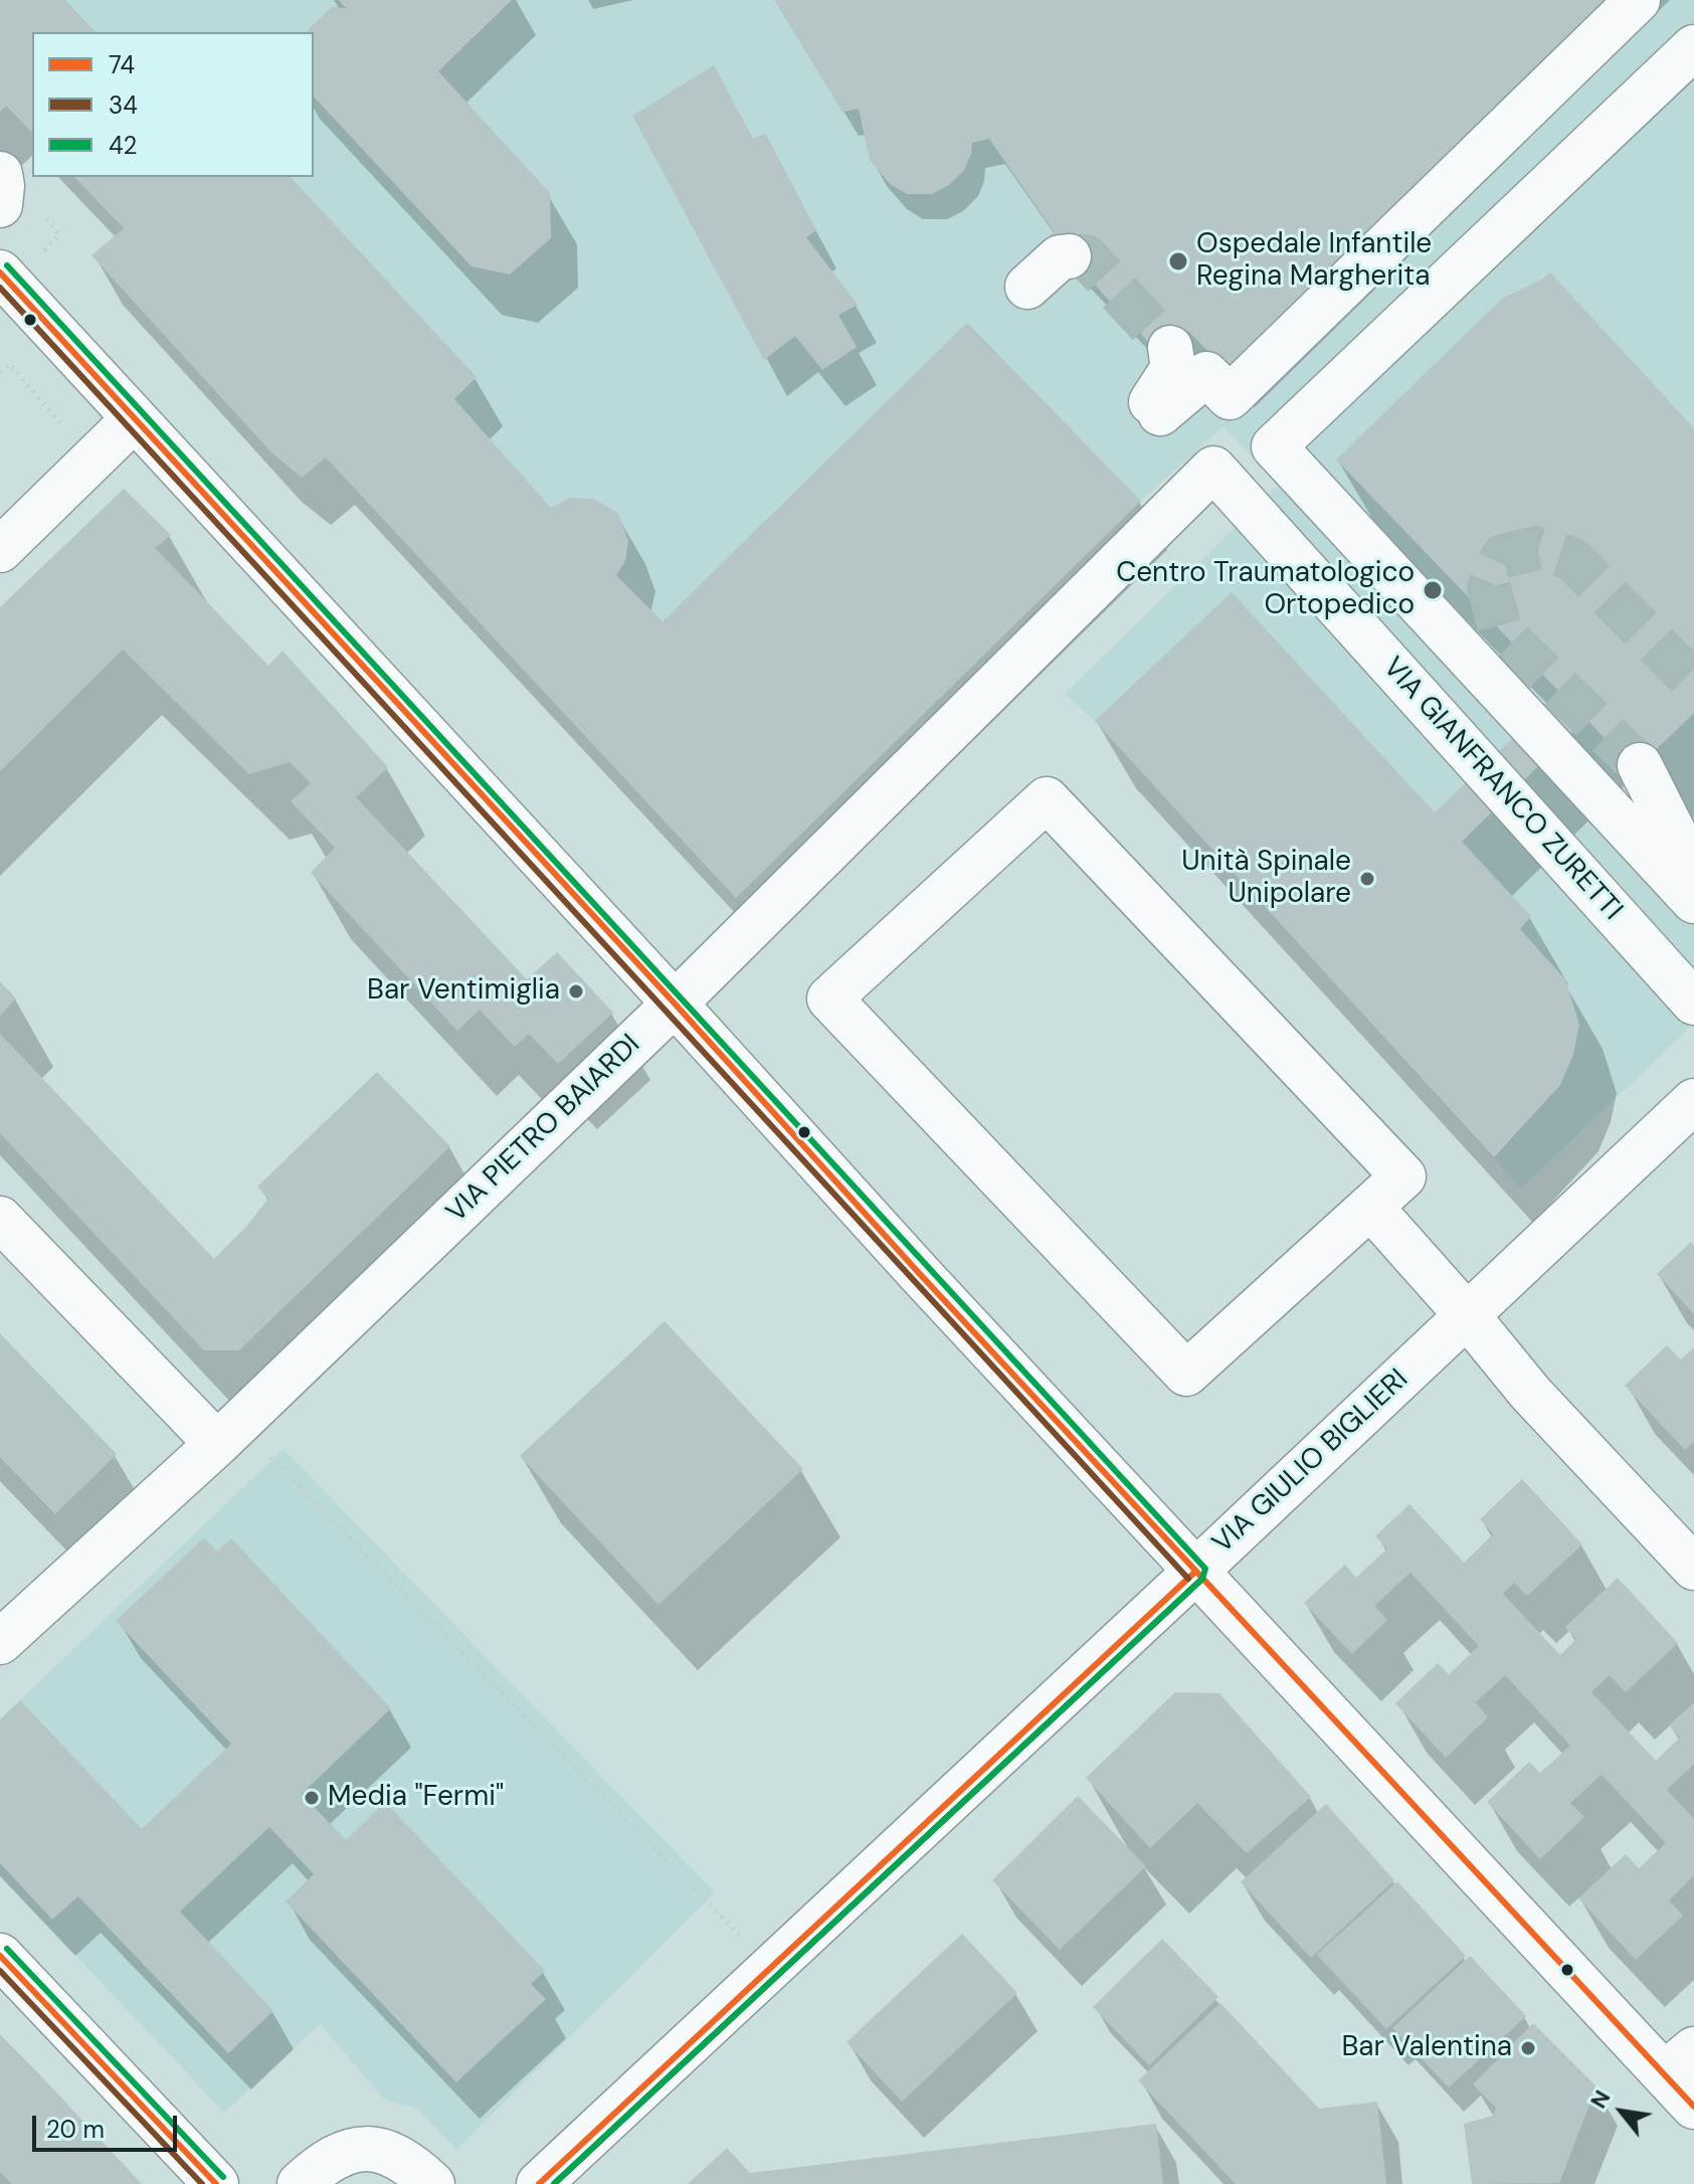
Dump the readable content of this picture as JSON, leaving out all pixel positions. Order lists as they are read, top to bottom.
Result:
{
  "streets": {
    "street": ["VIA GIANFRANCO ZURETTI", "VIA PIETRO BAIARDI", "VIA GIULIO BIGLIERI"]
  },
  "crossings": [
    ["VIA GIANFRANCO ZURETTI", "VIA PIETRO BAIARDI"]
  ],
  "places": [
    "Ospedale Infantile Regina Margherita",
    "Centro Traumatologico Ortopedico",
    "Unità Spinale Unipolare",
    "Bar Ventimiglia",
    "Media \"Fermi\"",
    "Bar Valentina"
  ],
  "lines": ["transit line 42", "transit line 74", "transit line 34"],
  "legend": ["74", "34", "42"],
  "scale_bar": "20 m",
  "north": "top left"
}
